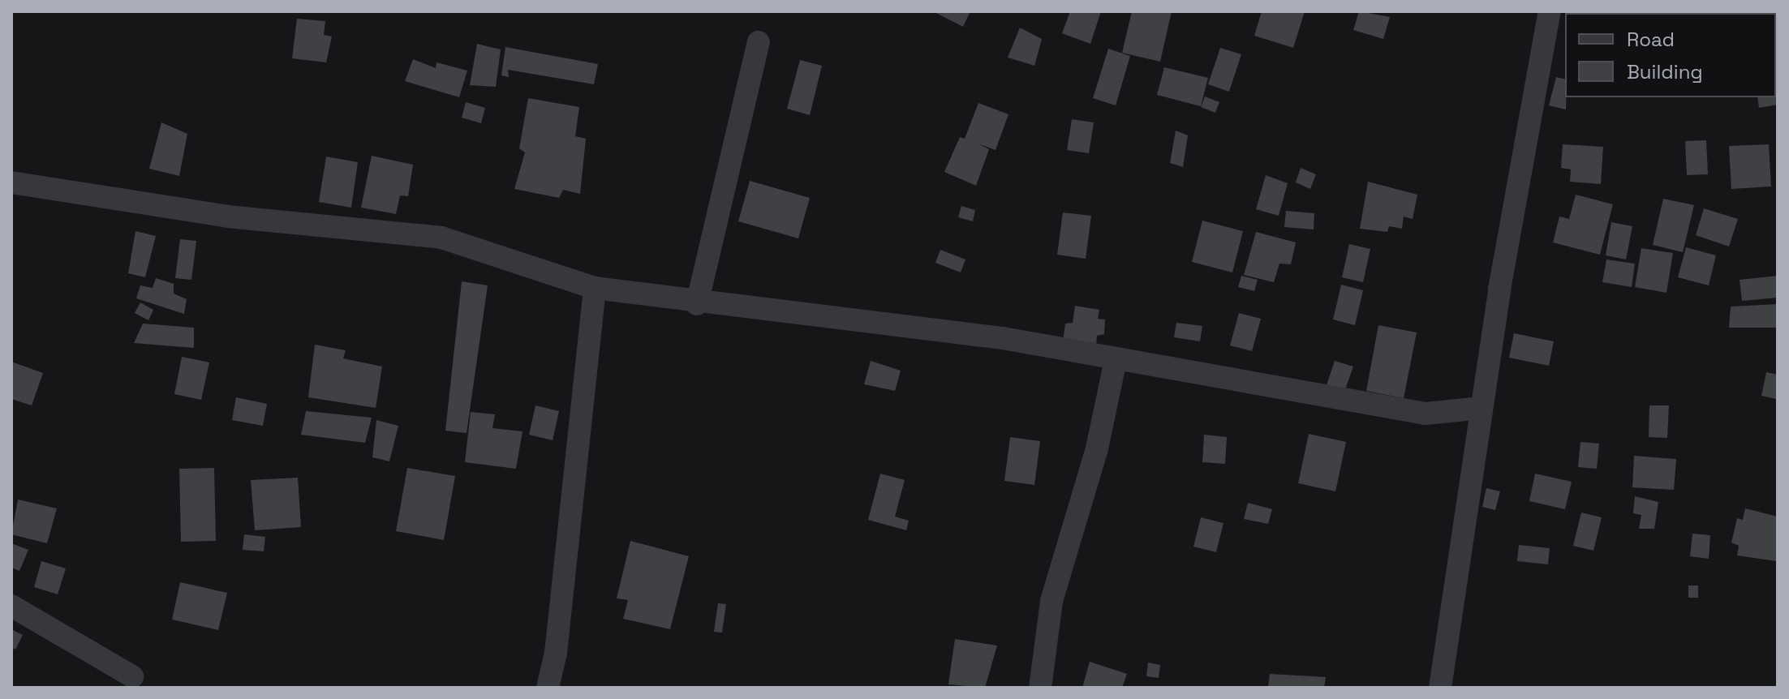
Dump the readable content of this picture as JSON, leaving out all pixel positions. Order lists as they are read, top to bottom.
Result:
{
  "legend": ["Road", "Building"]
}
